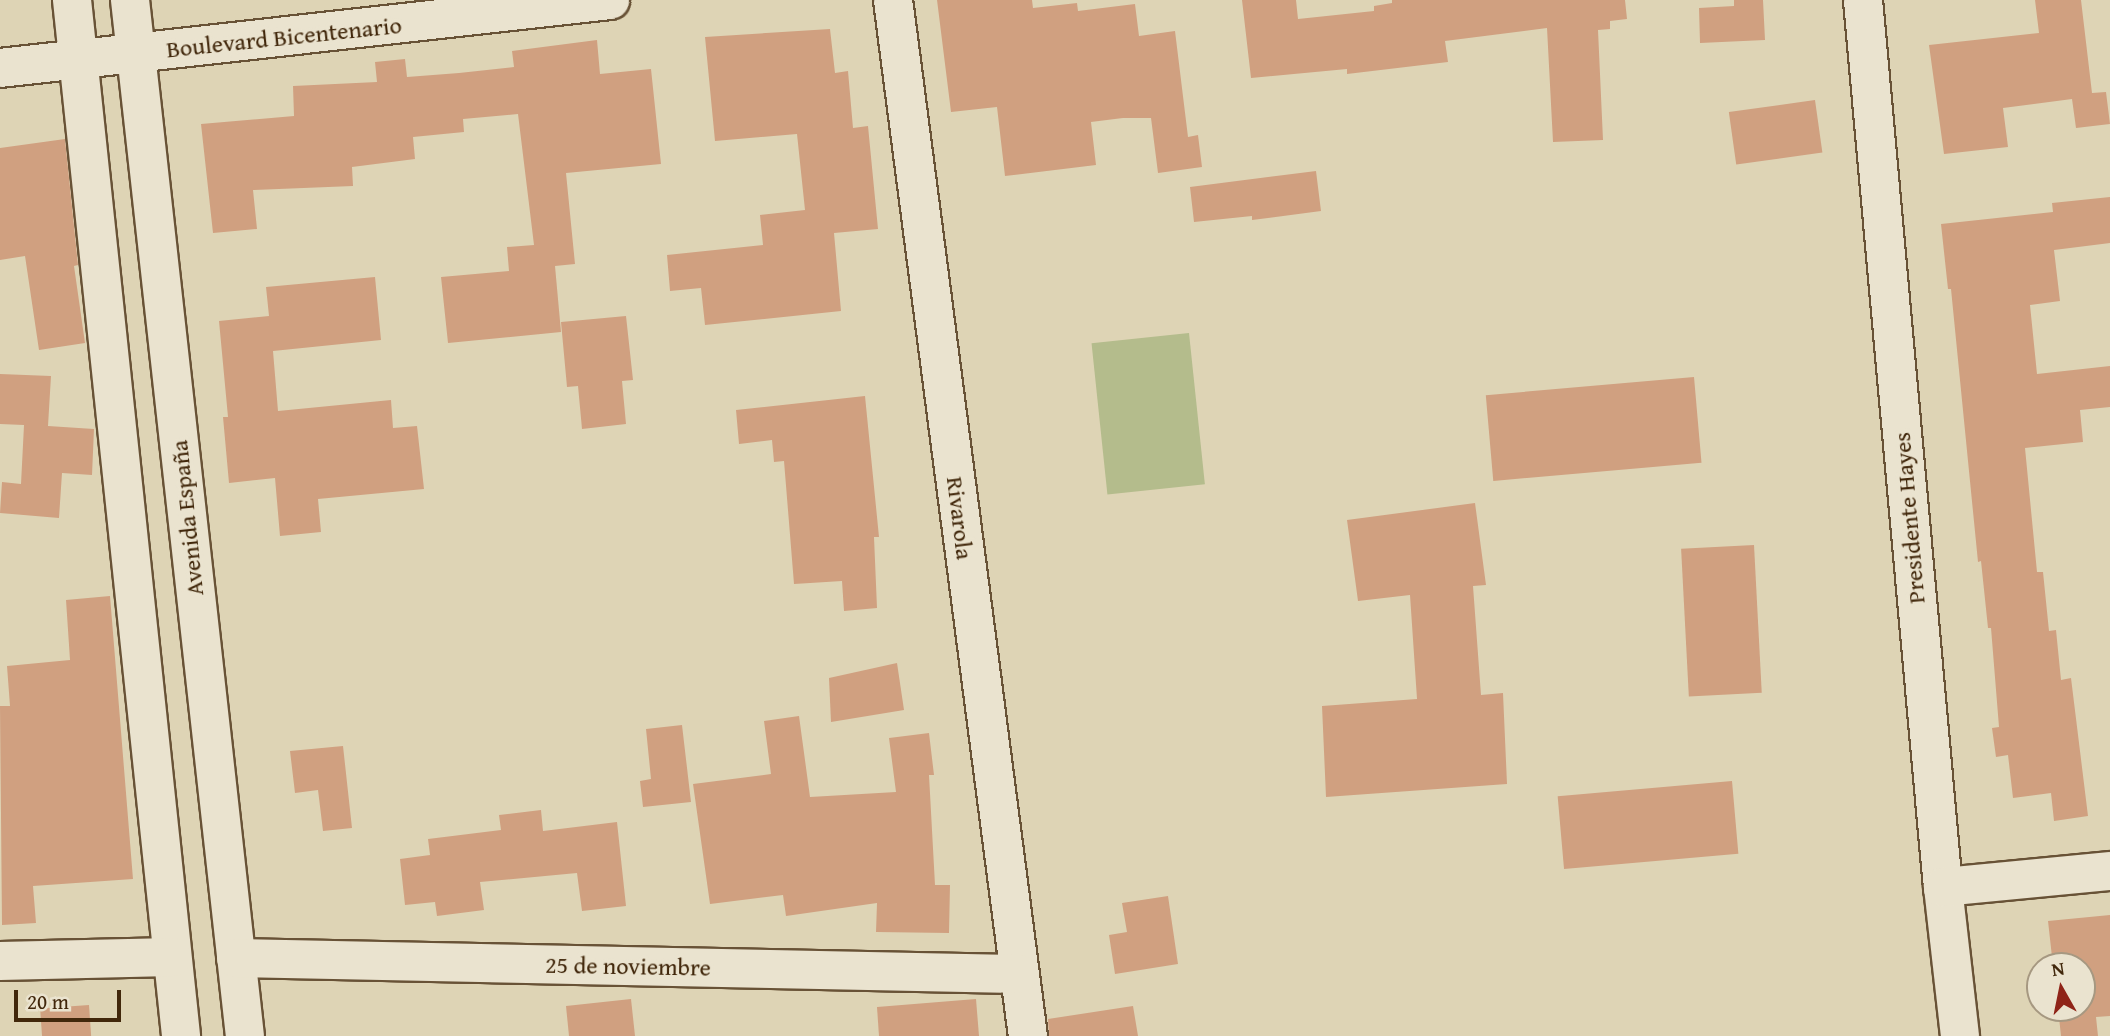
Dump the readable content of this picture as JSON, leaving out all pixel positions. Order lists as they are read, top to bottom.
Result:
{
  "streets": {
    "street": [
      "Boulevard Bicentenario",
      "Avenida España",
      "Rivarola",
      "Presidente Hayes",
      "25 de noviembre"
    ]
  },
  "crossings": [
    ["Boulevard Bicentenario", "Avenida España"],
    ["Avenida España", "25 de noviembre"],
    ["Rivarola", "25 de noviembre"]
  ],
  "scale_bar": "20 m",
  "north": "top"
}
